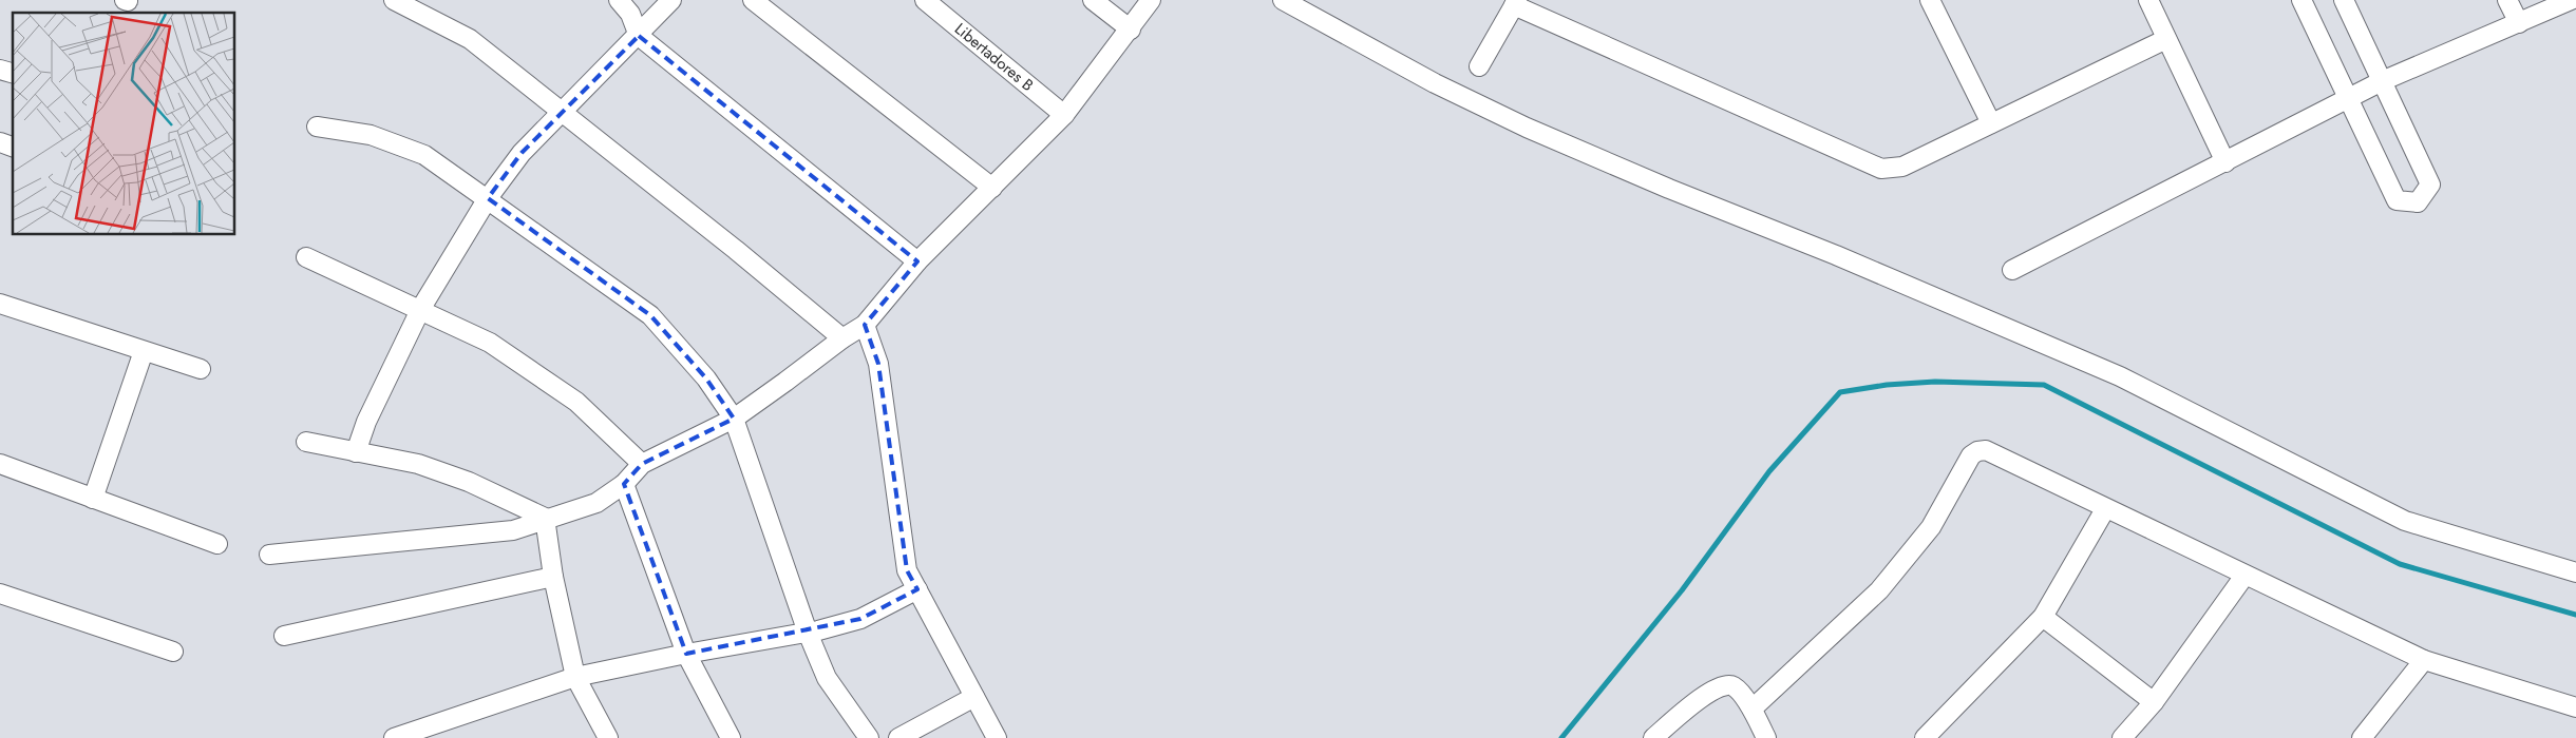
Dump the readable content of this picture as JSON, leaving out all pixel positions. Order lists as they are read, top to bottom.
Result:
{
  "streets": {
    "street": ["Libertadores B"]
  }
}
